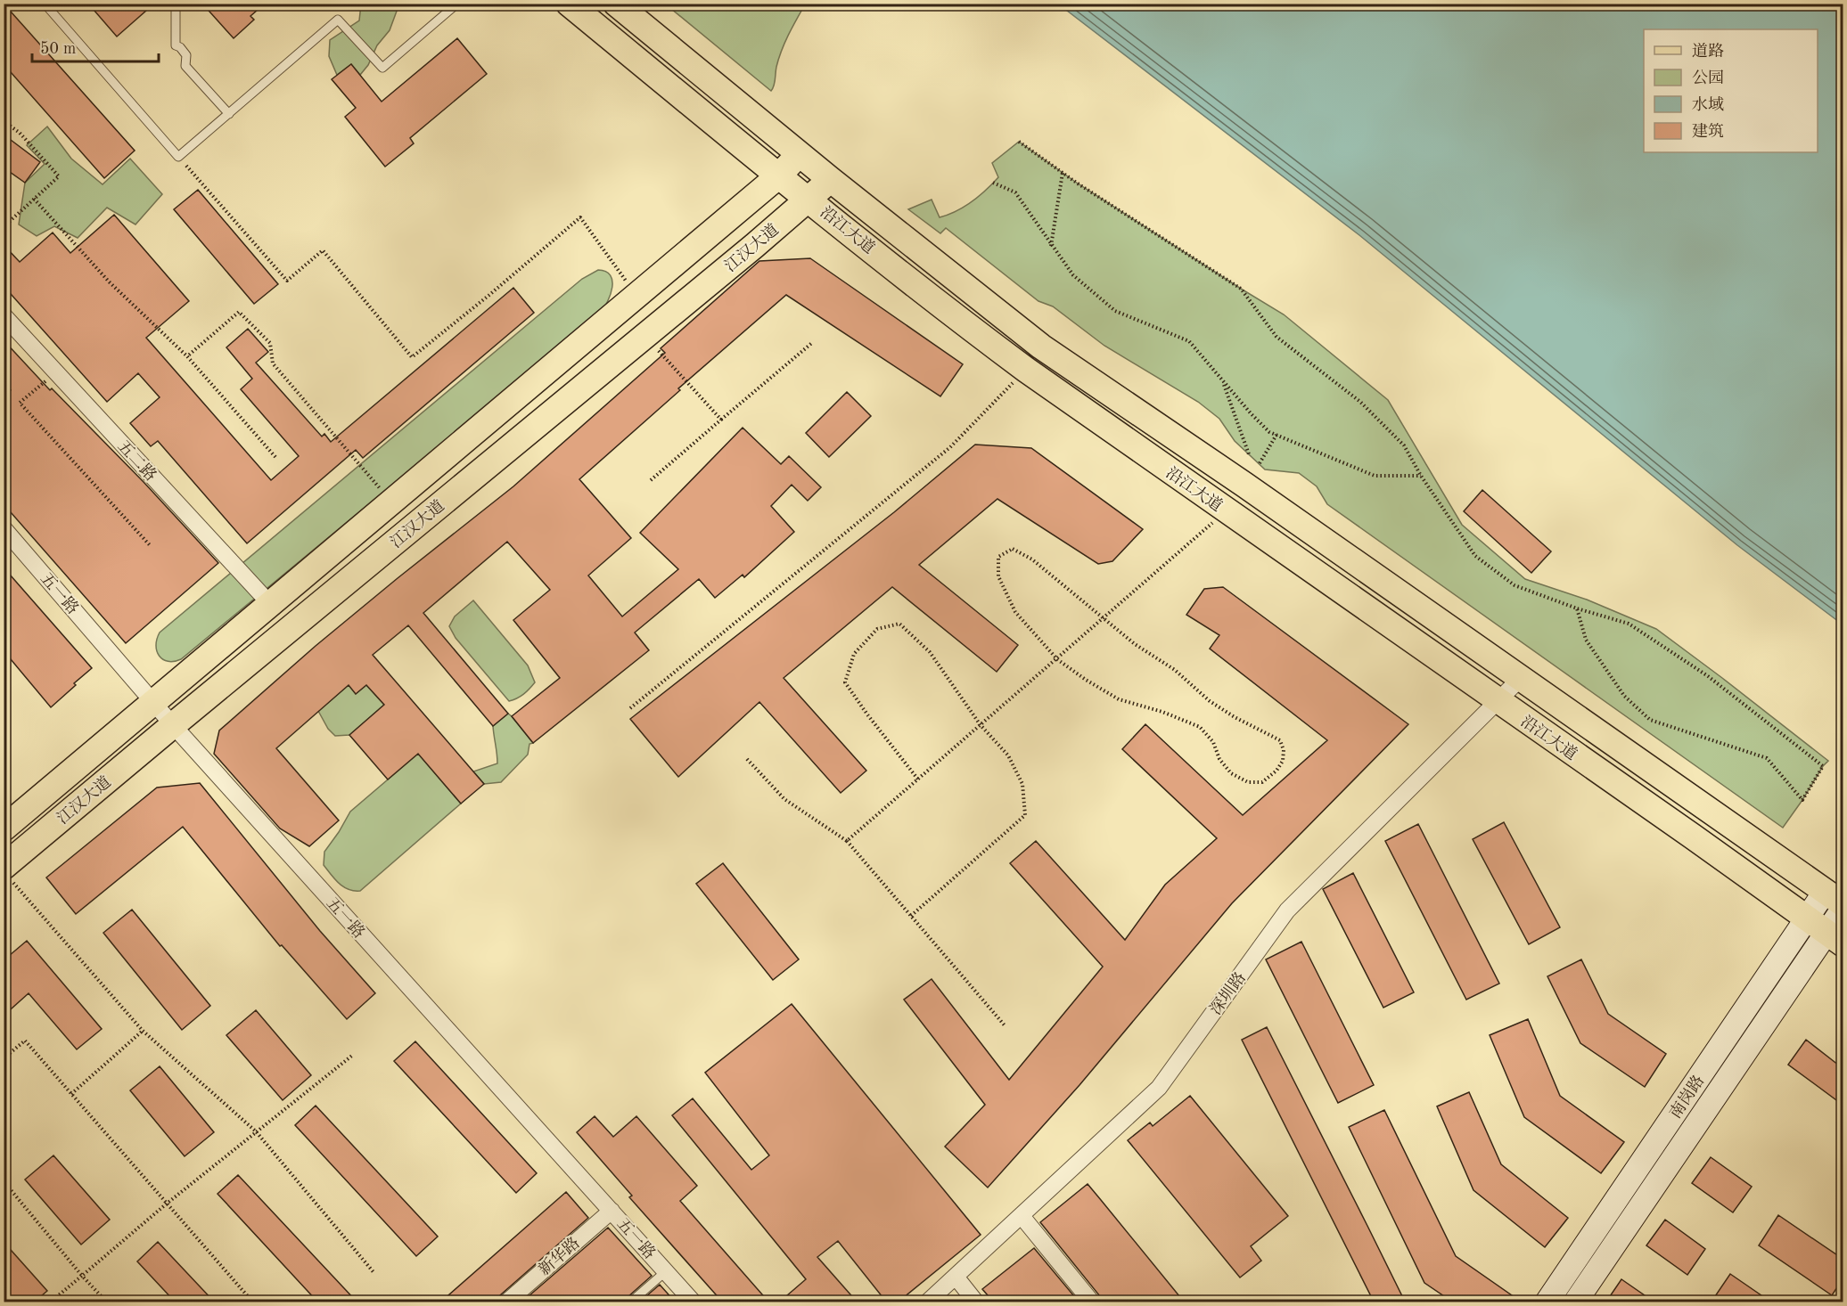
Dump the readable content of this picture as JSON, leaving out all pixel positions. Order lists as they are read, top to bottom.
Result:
{
  "streets": {
    "main road": ["沿江大道", "江汉大道", "南岗路"],
    "street": [
      "五二路",
      "五一路",
      "深圳路",
      "新华路"
    ]
  },
  "crossings": [
    ["沿江大道", "江汉大道"],
    ["沿江大道", "深圳路"],
    ["沿江大道", "南岗路"],
    ["江汉大道", "五二路"],
    ["江汉大道", "五一路"],
    ["五一路", "新华路"]
  ],
  "legend": [
    "道路",
    "公园",
    "水域",
    "建筑"
  ],
  "scale_bar": "50 m"
}
